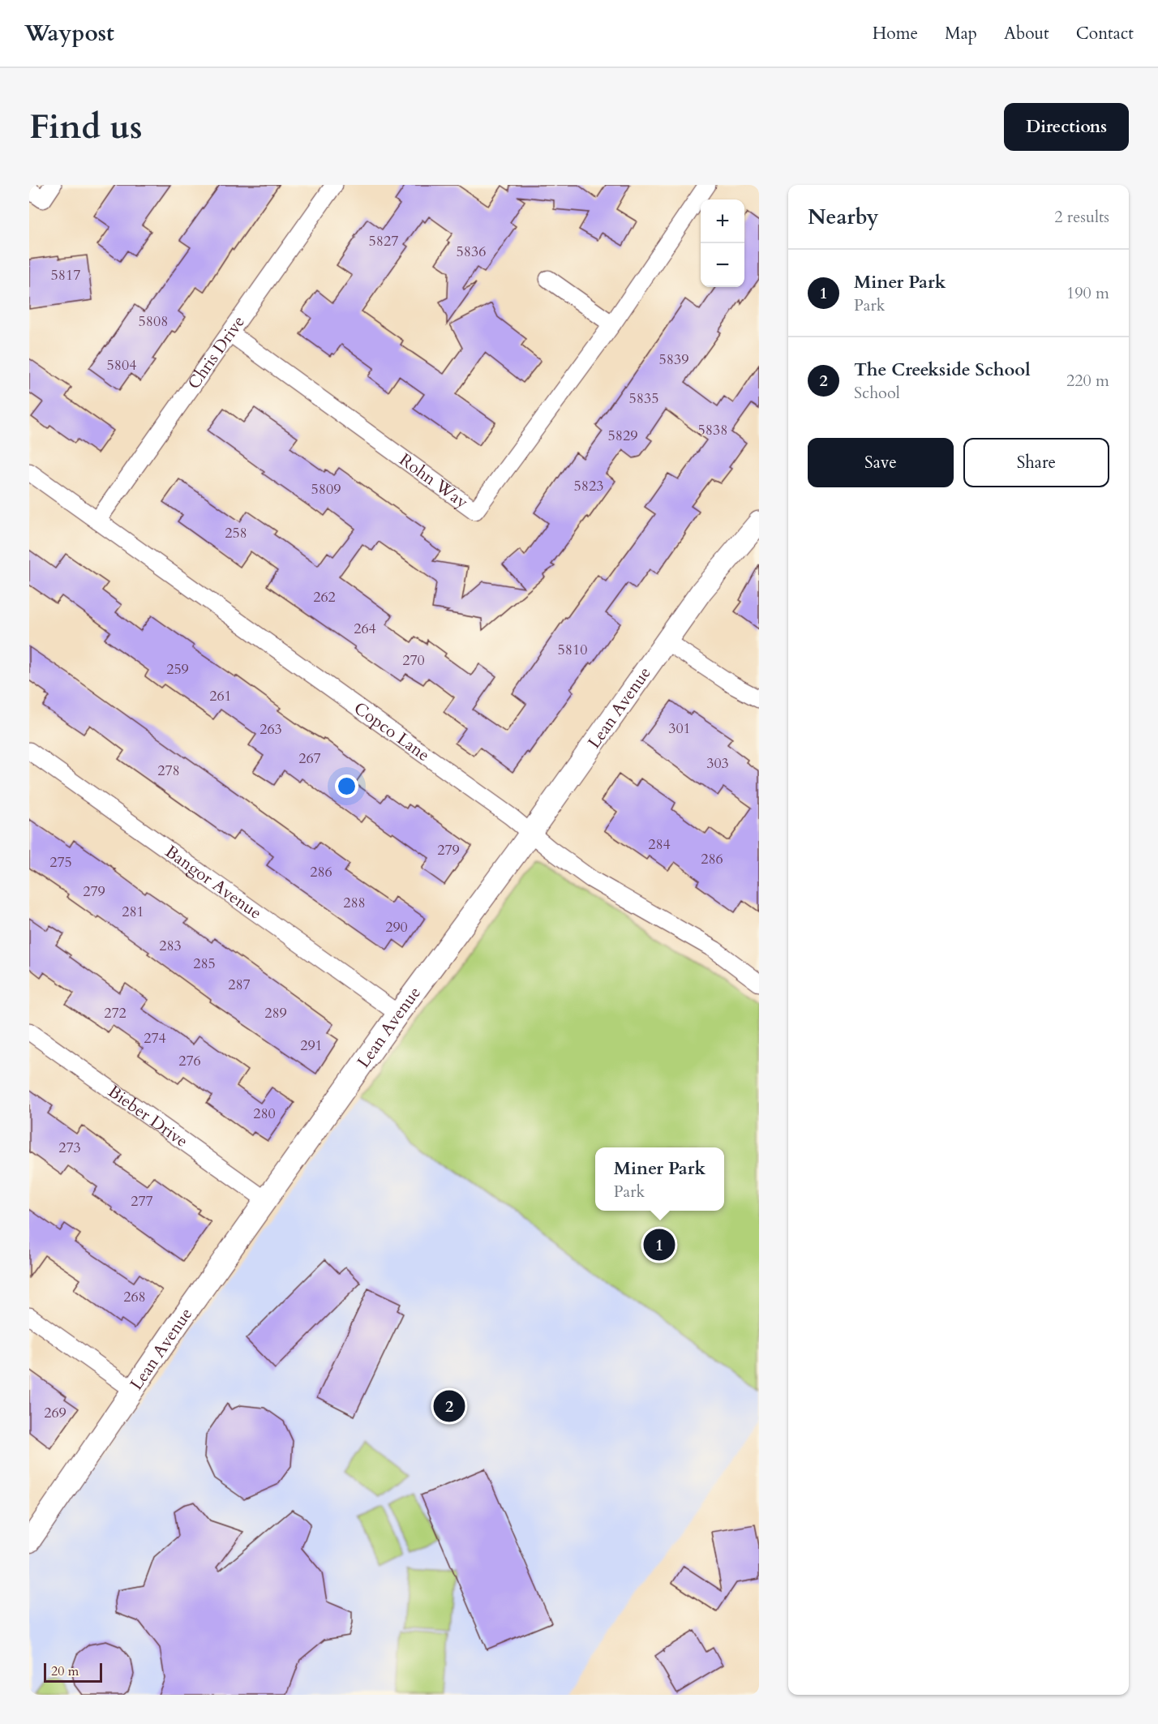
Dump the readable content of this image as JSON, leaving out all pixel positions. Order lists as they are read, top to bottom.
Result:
{
  "streets": {
    "street": [
      "Chris Drive",
      "Rohn Way",
      "Lean Avenue",
      "Copco Lane",
      "Bangor Avenue",
      "Bieber Drive"
    ]
  },
  "crossings": [
    ["Chris Drive", "Rohn Way"],
    ["Chris Drive", "Copco Lane"],
    ["Lean Avenue", "Copco Lane"],
    ["Lean Avenue", "Bangor Avenue"],
    ["Lean Avenue", "Bieber Drive"]
  ],
  "house_numbers": [
    "5827",
    "5836",
    "5817",
    "5808",
    "5839",
    "5804",
    "5835",
    "5838",
    "5829",
    "5823",
    "5809",
    "258",
    "262",
    "264",
    "5810",
    "270",
    "259",
    "261",
    "301",
    "263",
    "267",
    "303",
    "278",
    "284",
    "279",
    "286",
    "275",
    "286",
    "279",
    "288",
    "281",
    "290",
    "283",
    "285",
    "287",
    "272",
    "289",
    "274",
    "291",
    "276",
    "280",
    "273",
    "277",
    "268",
    "269"
  ],
  "scale_bar": "20 m",
  "page": {
    "header": "Waypost",
    "nav": [
      "Home",
      "Map",
      "About",
      "Contact"
    ],
    "buttons": [
      "Directions",
      ["Save", "Share"]
    ],
    "title": "Find us",
    "heading": ["Nearby", "2 results"],
    "map_buttons": ["+", "−"],
    "list": [
      {
        "mark": "1",
        "name": "Miner Park",
        "note": "Park",
        "value": "190 m"
      },
      {
        "mark": "2",
        "name": "The Creekside School",
        "note": "School",
        "value": "220 m"
      }
    ],
    "popup": ["Miner Park", "Park"],
    "pins": ["1", "2"],
    "scale": "20 m"
  }
}
